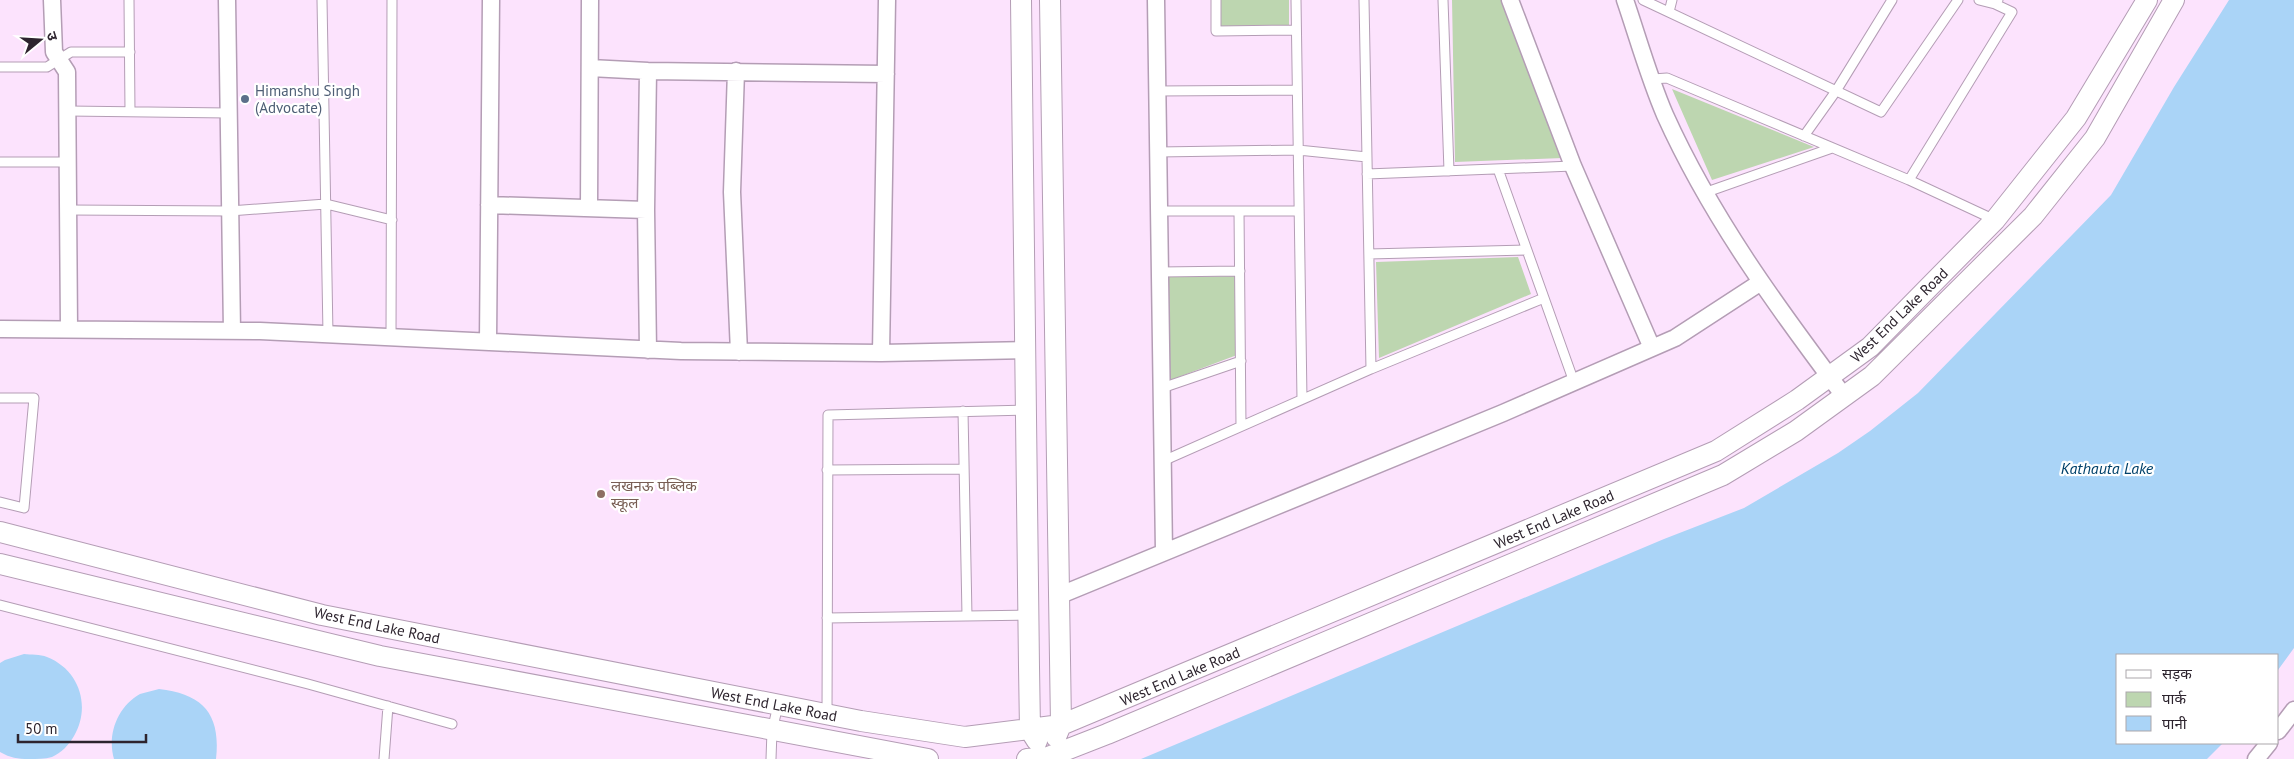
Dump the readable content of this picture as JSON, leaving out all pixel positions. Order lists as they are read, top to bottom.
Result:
{
  "streets": {
    "street": ["West End Lake Road"]
  },
  "water": ["Kathauta Lake"],
  "places": ["Himanshu Singh (Advocate)", "लखनऊ पब्लिक स्कूल"],
  "legend": ["सड़क", "पार्क", "पानी"],
  "scale_bar": "50 m",
  "north": "right"
}
